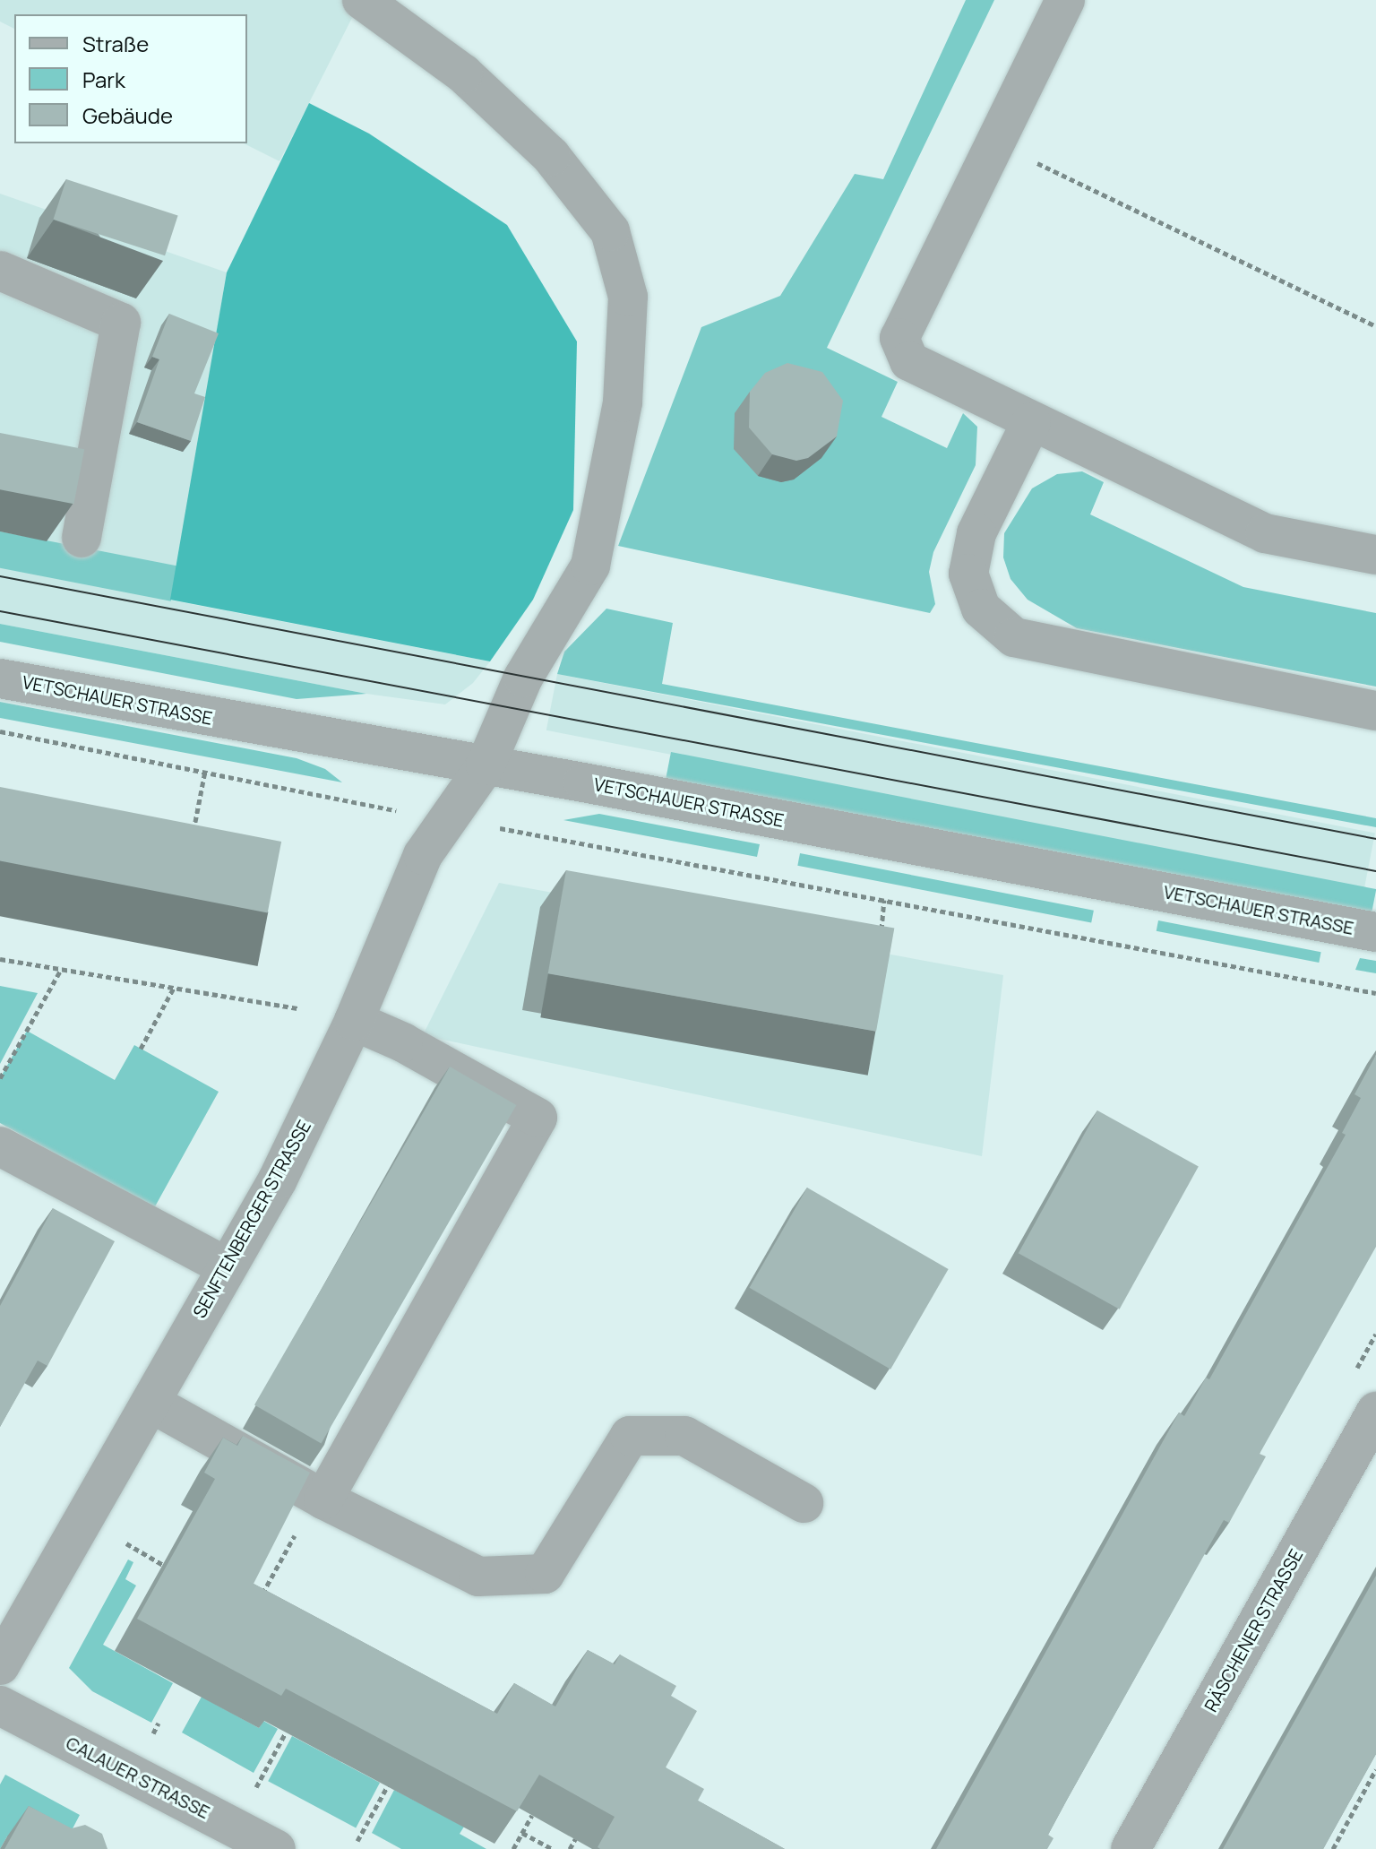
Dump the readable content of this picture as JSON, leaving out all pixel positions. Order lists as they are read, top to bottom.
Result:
{
  "streets": {
    "street": [
      "VETSCHAUER STRASSE",
      "SENFTENBERGER STRASSE",
      "RÄSCHENER STRASSE",
      "CALAUER STRASSE"
    ]
  },
  "crossings": [
    ["VETSCHAUER STRASSE", "SENFTENBERGER STRASSE"]
  ],
  "legend": ["Straße", "Park", "Gebäude"]
}
